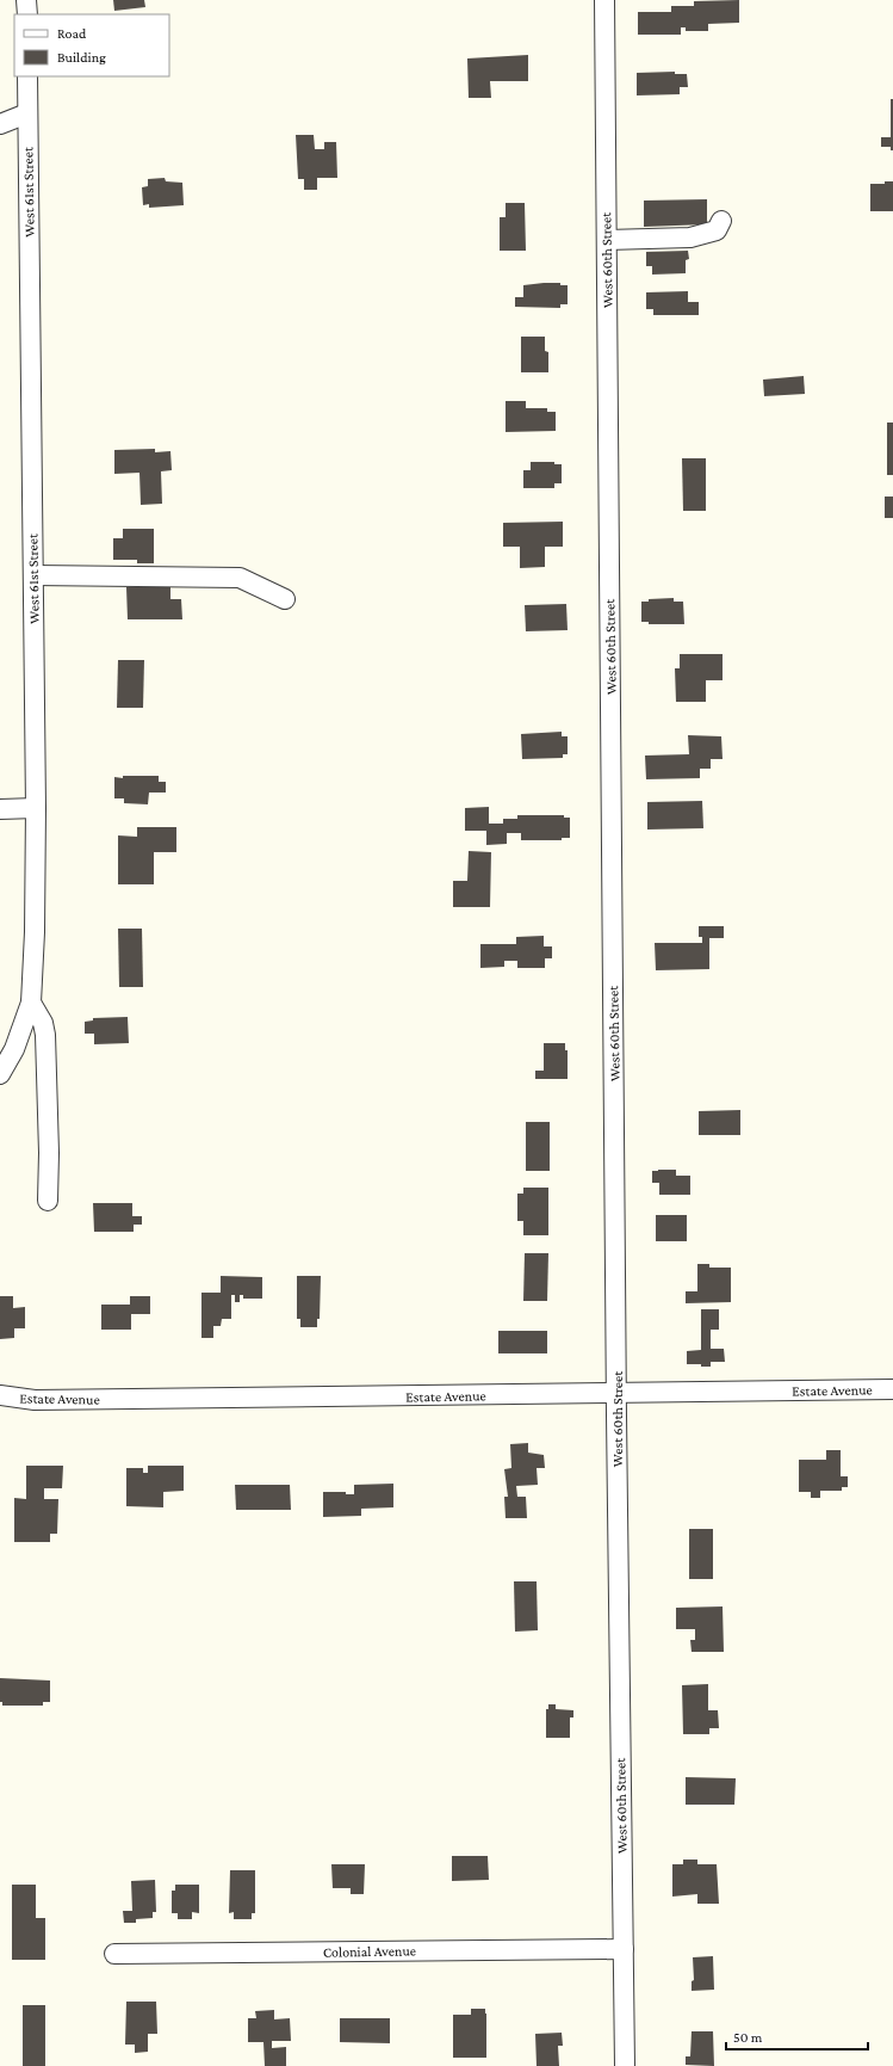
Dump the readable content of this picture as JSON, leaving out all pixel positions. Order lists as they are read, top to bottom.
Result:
{
  "streets": {
    "street": [
      "West 61st Street",
      "West 60th Street",
      "Estate Avenue",
      "Colonial Avenue"
    ]
  },
  "crossings": [
    ["West 60th Street", "Estate Avenue"],
    ["West 60th Street", "Colonial Avenue"]
  ],
  "legend": ["Road", "Building"],
  "scale_bar": "50 m"
}
